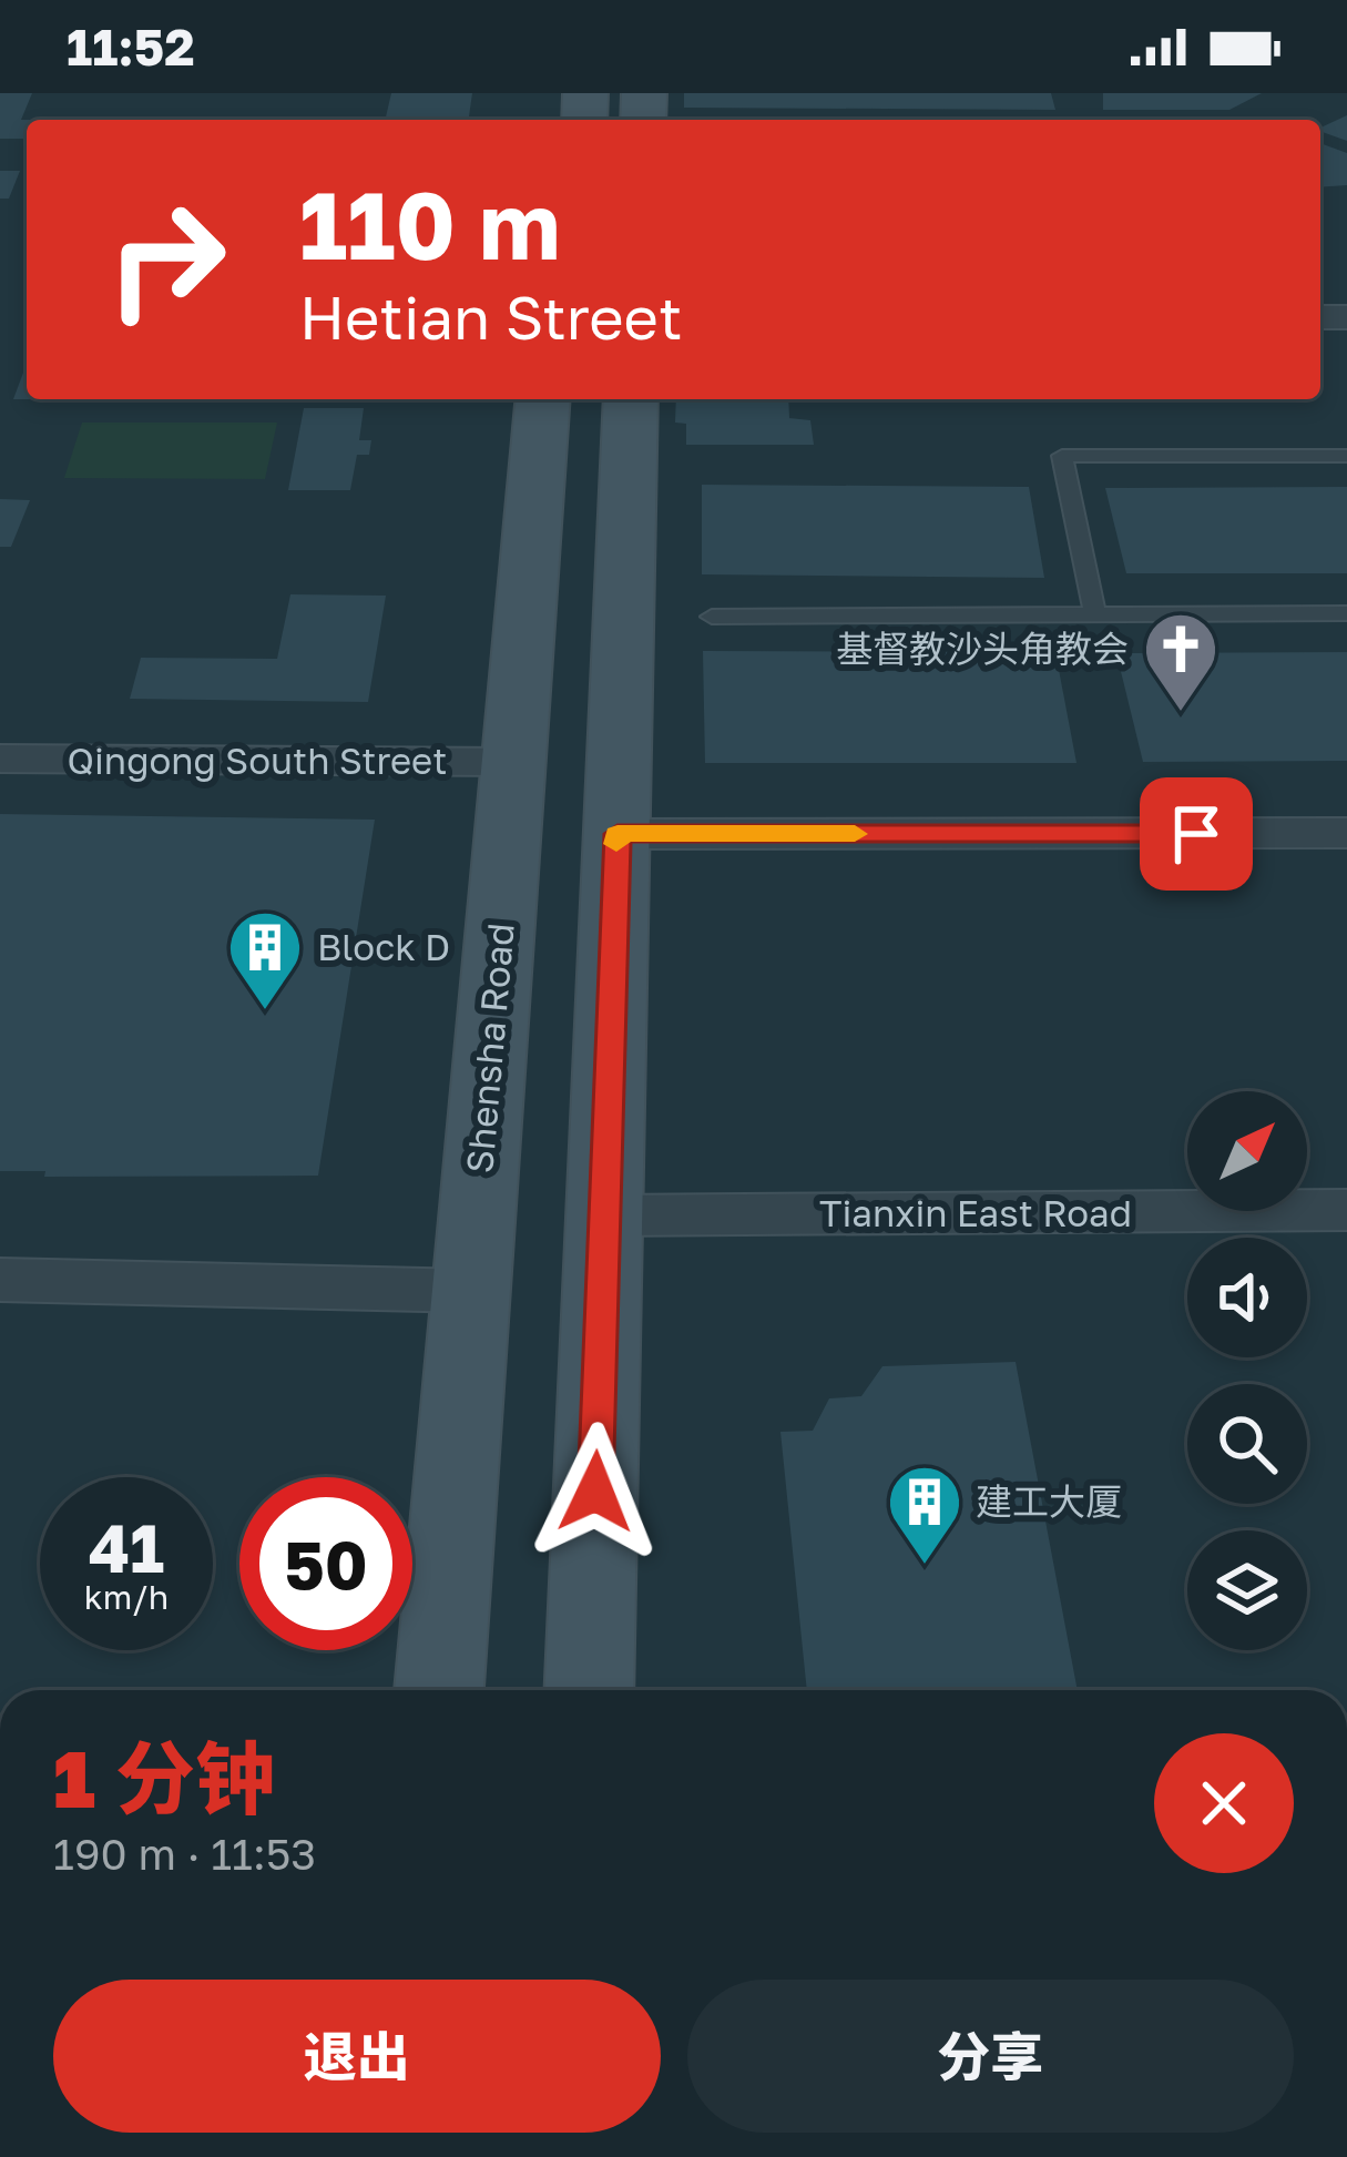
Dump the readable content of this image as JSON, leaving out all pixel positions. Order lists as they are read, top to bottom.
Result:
{
  "streets": {
    "main road": ["Shensha Road"],
    "street": ["Qingong South Street", "Tianxin East Road"]
  },
  "crossings": [
    ["Qingong South Street", "Shensha Road"]
  ],
  "places": {
    "church": ["基督教沙头角教会"],
    "building": ["Block D", "建工大厦"]
  },
  "north": "top right",
  "page": {
    "status": "11:52",
    "turn": ["110 m", "Hetian Street"],
    "speed": "41 km/h",
    "limit": "50",
    "heading": ["1 分钟", "190 m · 11:53"],
    "buttons": ["退出", "分享"]
  }
}
